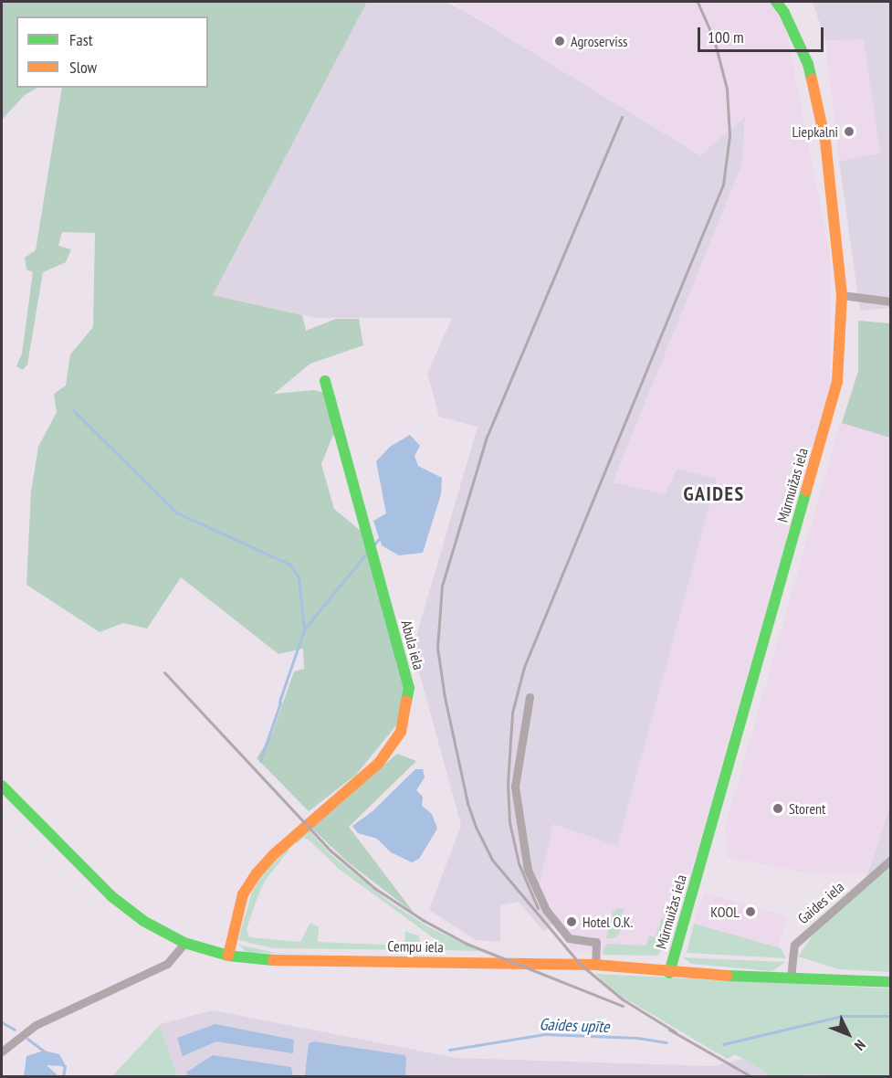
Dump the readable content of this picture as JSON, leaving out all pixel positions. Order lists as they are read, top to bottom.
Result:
{
  "streets": {
    "street": [
      "Mūrmuižas iela",
      "Abula iela",
      "Gaides iela",
      "Cempu iela"
    ]
  },
  "crossings": [
    ["Mūrmuižas iela", "Cempu iela"],
    ["Abula iela", "Cempu iela"],
    ["Gaides iela", "Cempu iela"]
  ],
  "districts": ["GAIDES"],
  "water": ["Gaides upīte"],
  "places": [
    "Agroserviss",
    "Liepkalni",
    "Storent",
    "KOOL",
    "Hotel O.K."
  ],
  "legend": ["Fast", "Slow"],
  "scale_bar": "100 m",
  "north": "bottom right"
}
